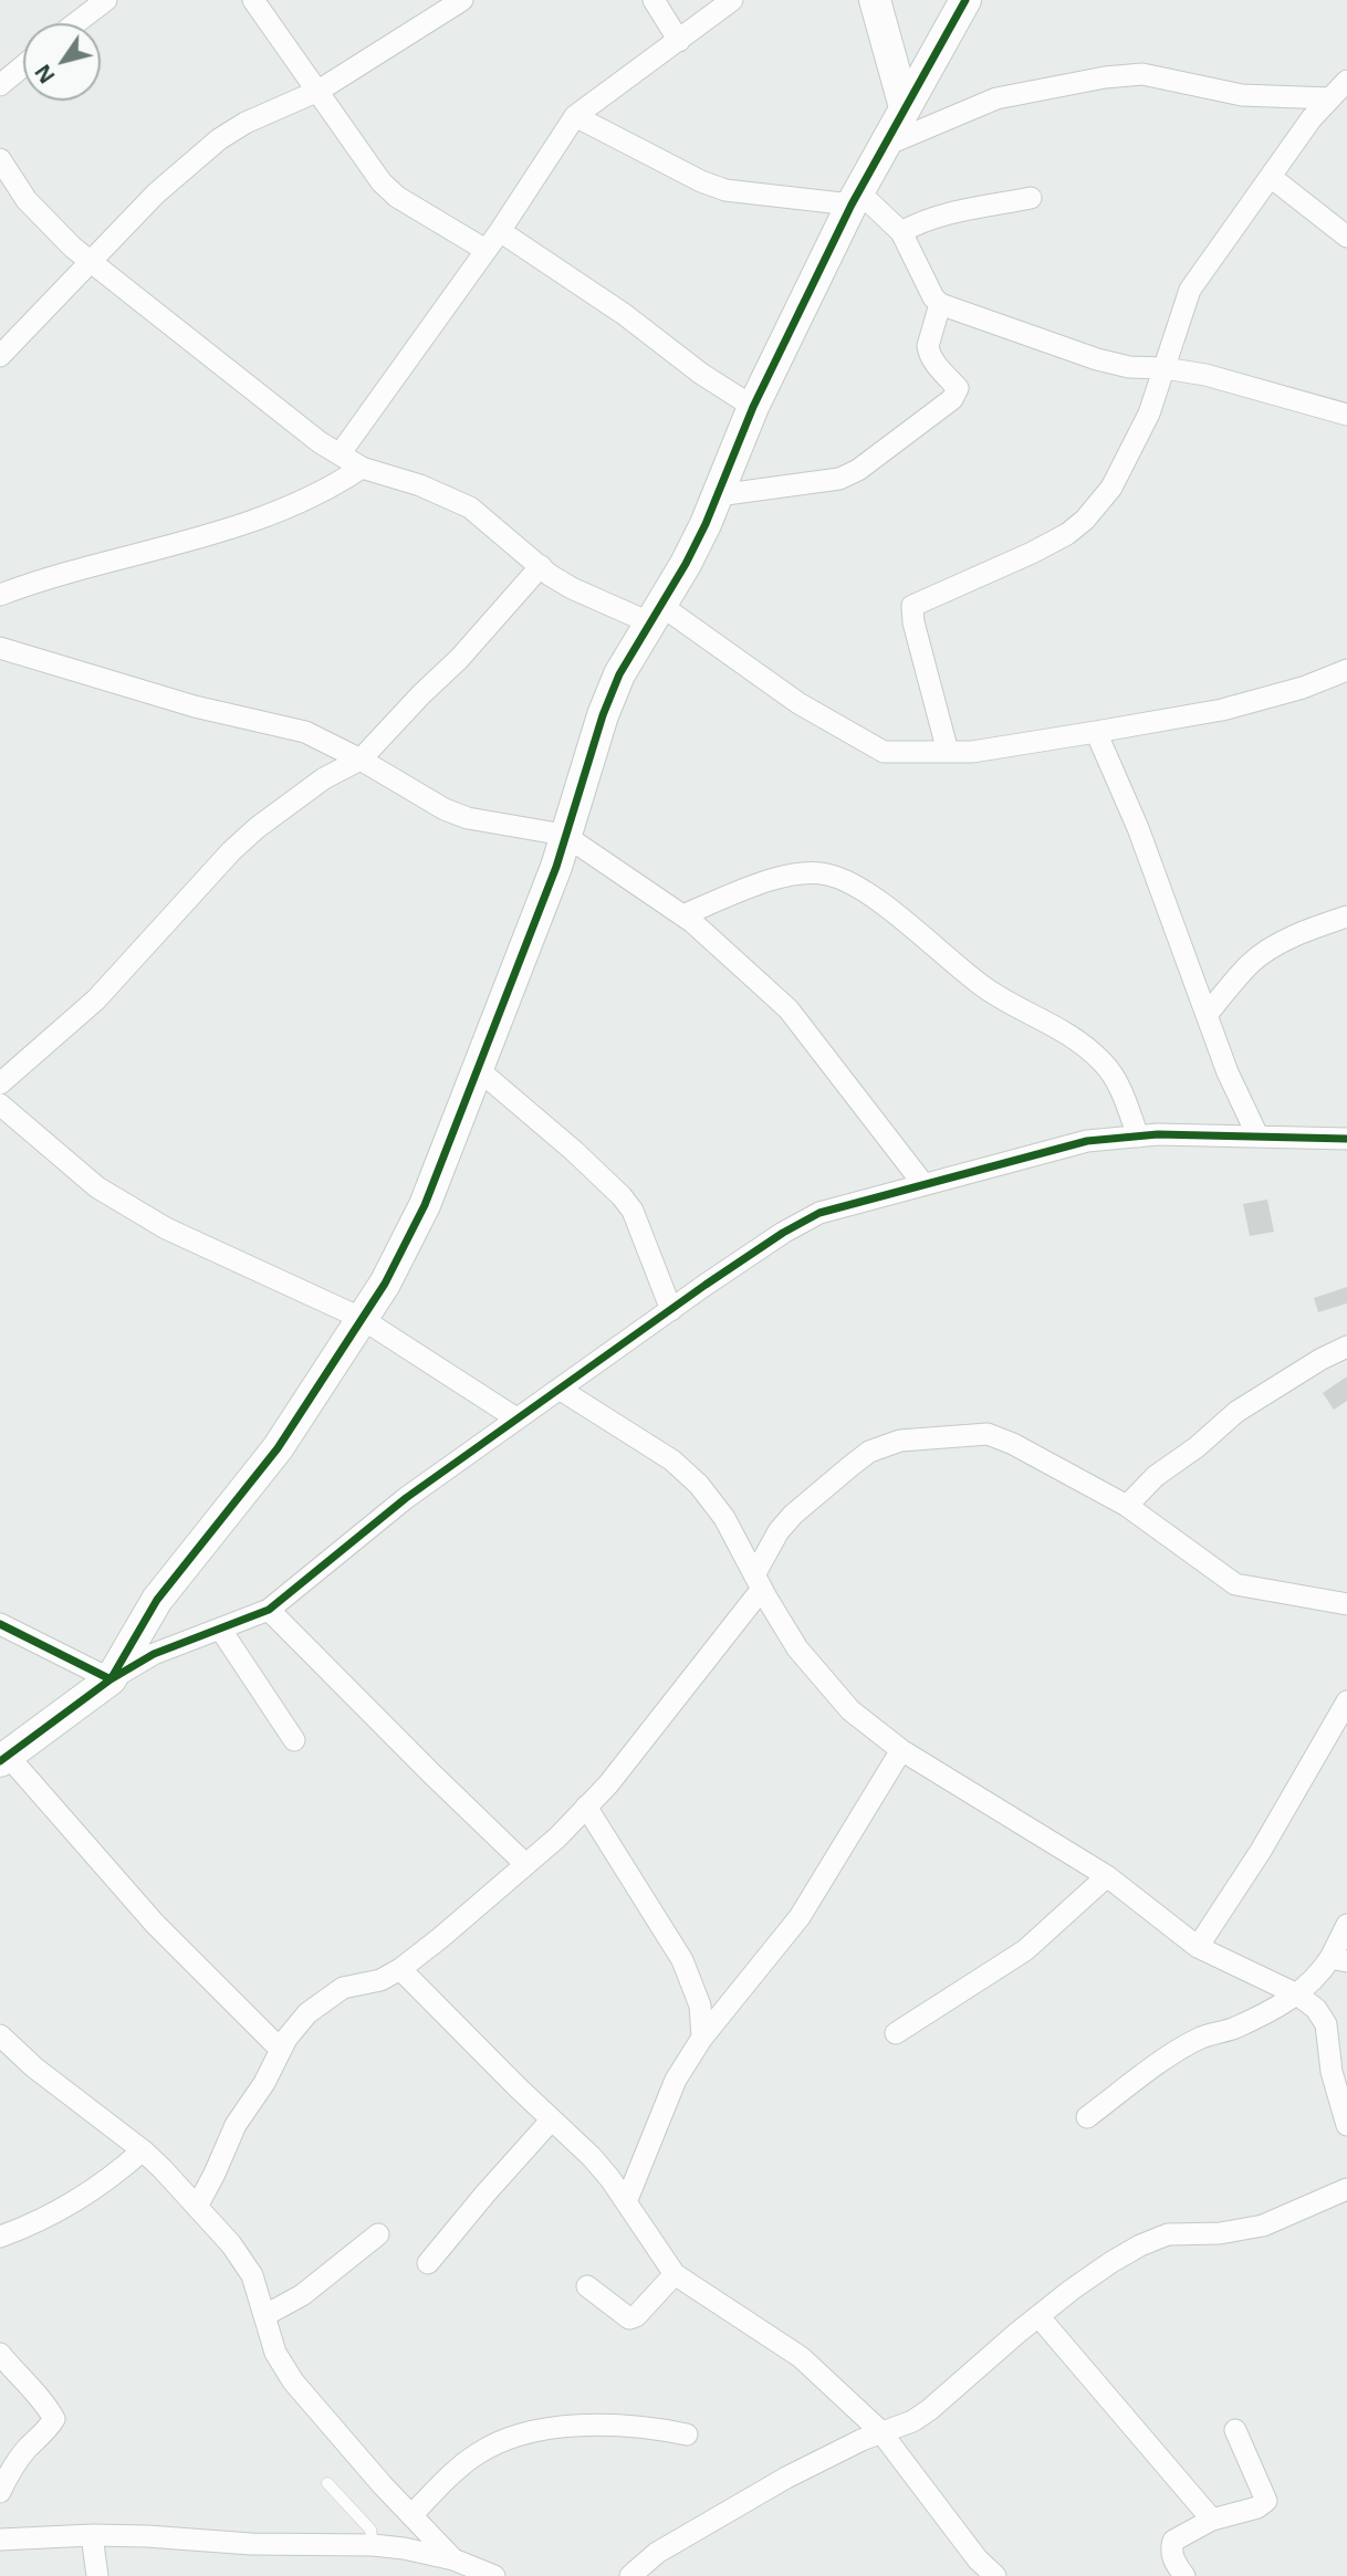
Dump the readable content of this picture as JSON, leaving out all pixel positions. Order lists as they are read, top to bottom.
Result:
{
  "north": "bottom left"
}
